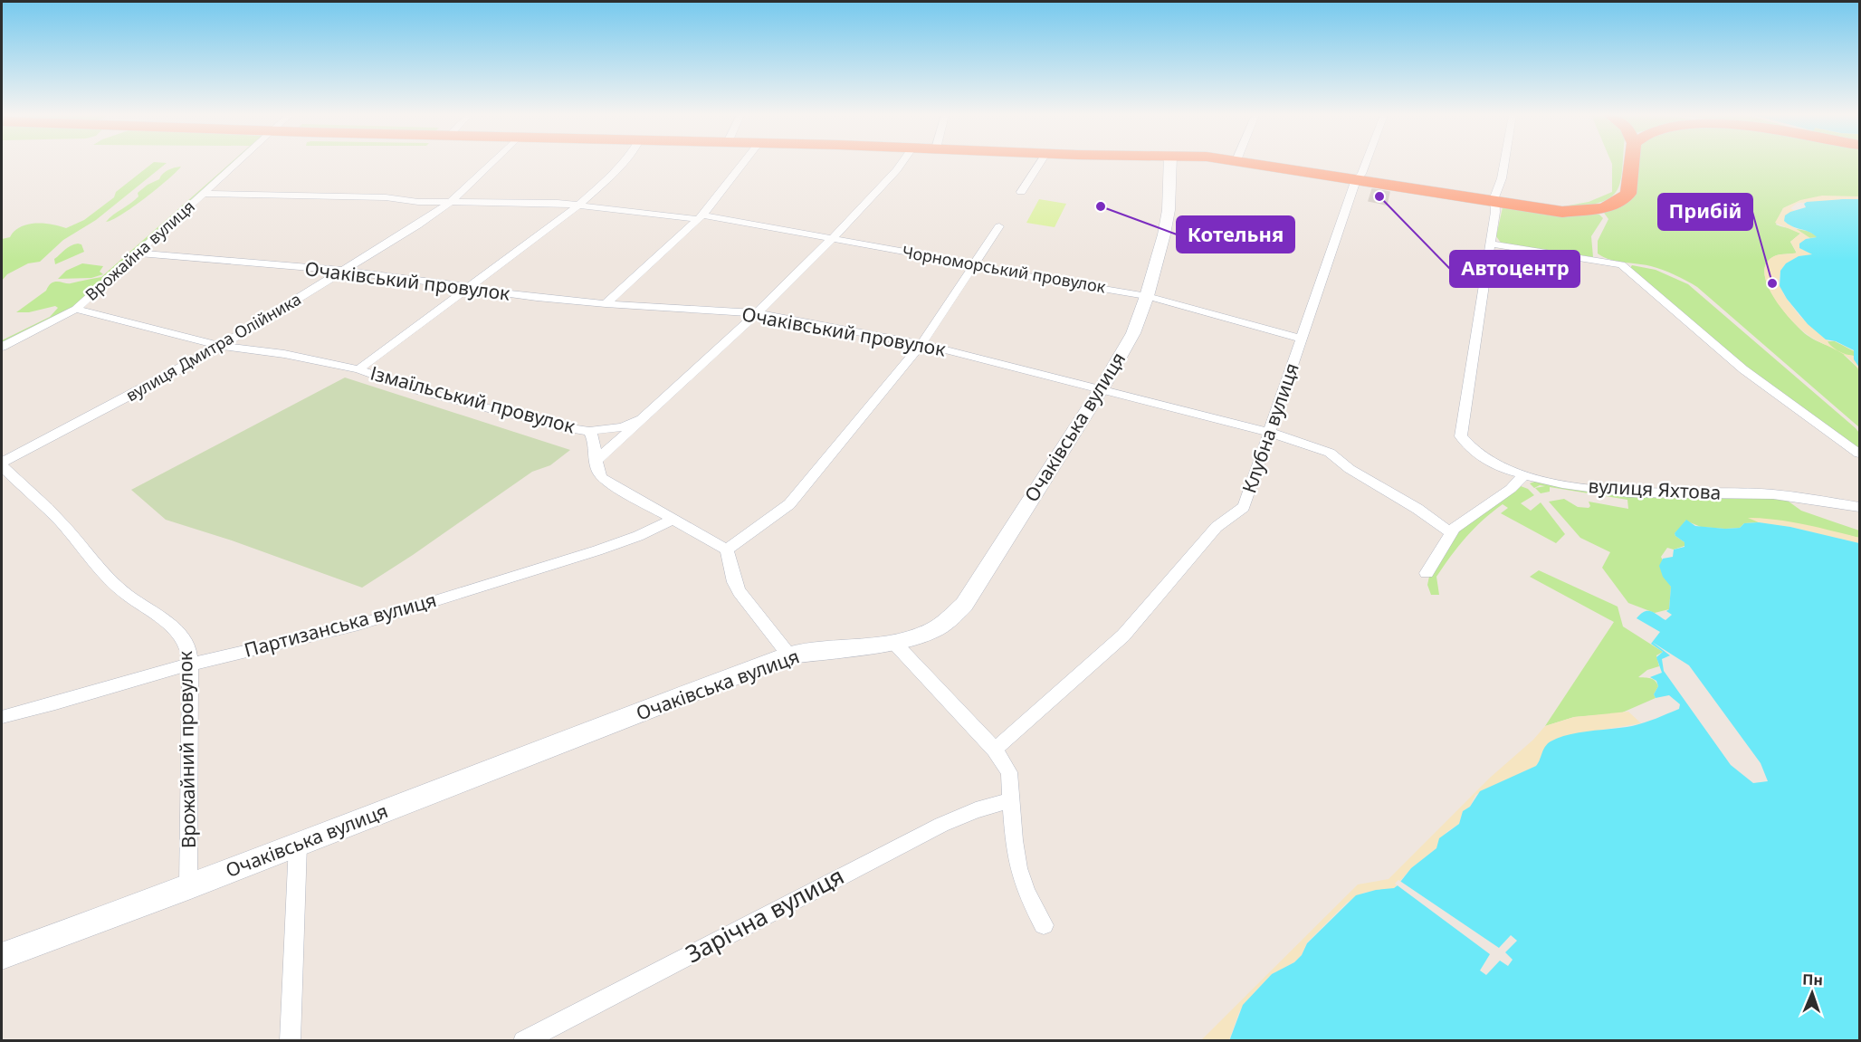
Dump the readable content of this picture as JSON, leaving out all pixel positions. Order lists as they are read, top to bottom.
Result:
{
  "streets": {
    "street": [
      "Врожайна вулиця",
      "Чорноморський провулок",
      "Очаківський провулок",
      "вулиця Дмитра Олійника",
      "Ізмаїльський провулок",
      "Очаківська вулиця",
      "Клубна вулиця",
      "вулиця Яхтова",
      "Партизанська вулиця",
      "Врожайний провулок",
      "Зарічна вулиця"
    ]
  },
  "crossings": [
    ["Врожайна вулиця", "Чорноморський провулок"],
    ["Врожайна вулиця", "Очаківський провулок"],
    ["Врожайна вулиця", "Ізмаїльський провулок"],
    ["Чорноморський провулок", "вулиця Дмитра Олійника"],
    ["Чорноморський провулок", "Очаківська вулиця"],
    ["Чорноморський провулок", "Клубна вулиця"],
    ["Очаківський провулок", "вулиця Дмитра Олійника"],
    ["Очаківський провулок", "Очаківська вулиця"],
    ["Очаківський провулок", "Клубна вулиця"],
    ["вулиця Дмитра Олійника", "Ізмаїльський провулок"],
    ["вулиця Дмитра Олійника", "Врожайний провулок"],
    ["Ізмаїльський провулок", "Партизанська вулиця"],
    ["Очаківська вулиця", "Врожайний провулок"],
    ["Партизанська вулиця", "Врожайний провулок"]
  ],
  "places": ["Автоцентр", "Котельня", "Прибій"],
  "north": "top"
}
